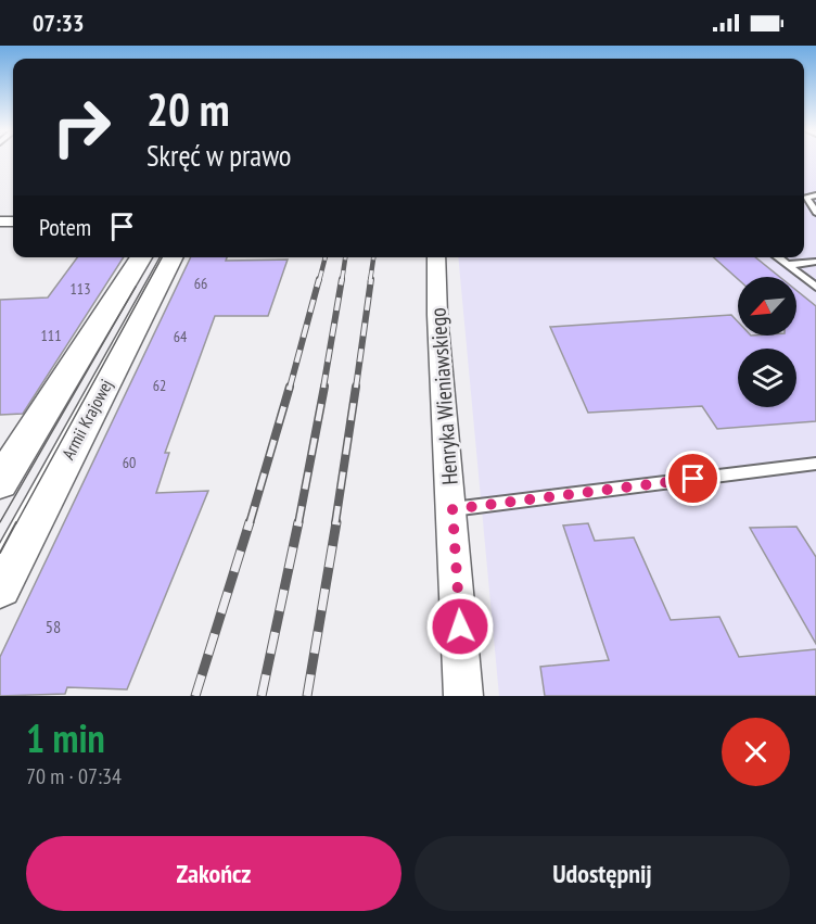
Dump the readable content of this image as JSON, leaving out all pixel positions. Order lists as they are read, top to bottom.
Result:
{
  "streets": {
    "street": ["Henryka Wieniawskiego", "Armii Krajowej"]
  },
  "house_numbers": [
    "66",
    "113",
    "111",
    "64",
    "62",
    "60",
    "58"
  ],
  "north": "bottom left",
  "page": {
    "status": "07:33",
    "turn": ["20 m", "Skręć w prawo"],
    "then": "Potem",
    "heading": ["1 min", "70 m · 07:34"],
    "buttons": ["Zakończ", "Udostępnij"]
  }
}
